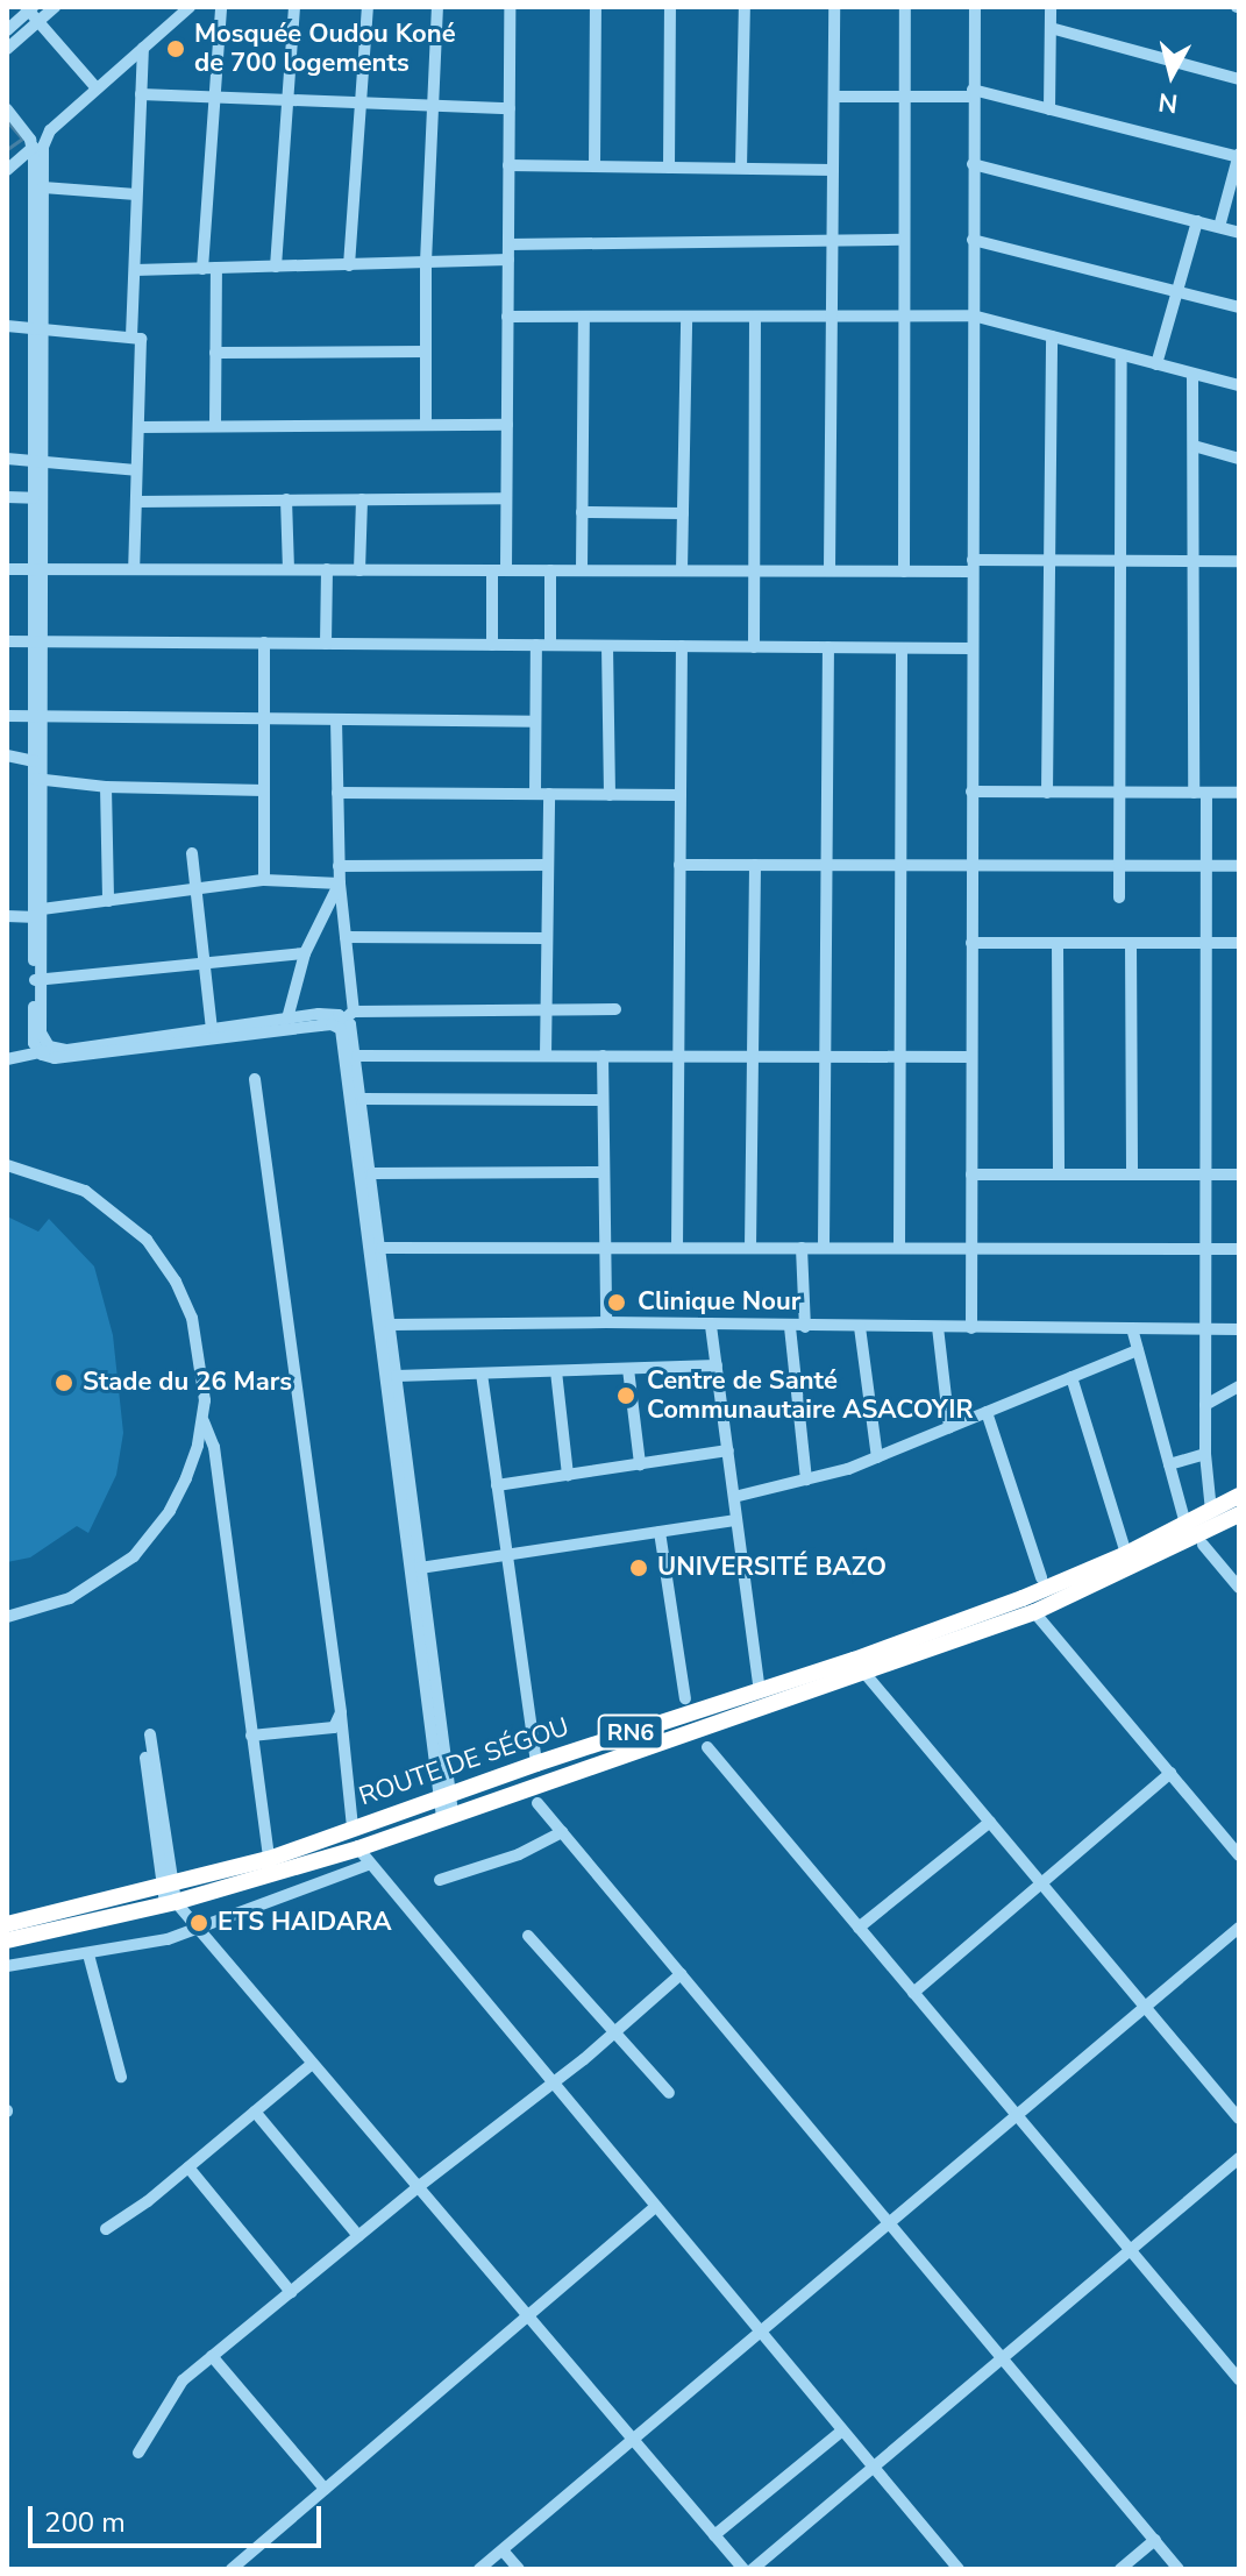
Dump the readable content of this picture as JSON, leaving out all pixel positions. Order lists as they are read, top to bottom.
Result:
{
  "streets": {
    "highway": ["RN6", "ROUTE DE SÉGOU"]
  },
  "places": [
    "Mosquée Oudou Koné de 700 logements",
    "Clinique Nour",
    "Stade du 26 Mars",
    "Centre de Santé Communautaire ASACOYIR",
    "UNIVERSITÉ BAZO",
    "ETS HAIDARA"
  ],
  "scale_bar": "200 m",
  "north": "bottom"
}
